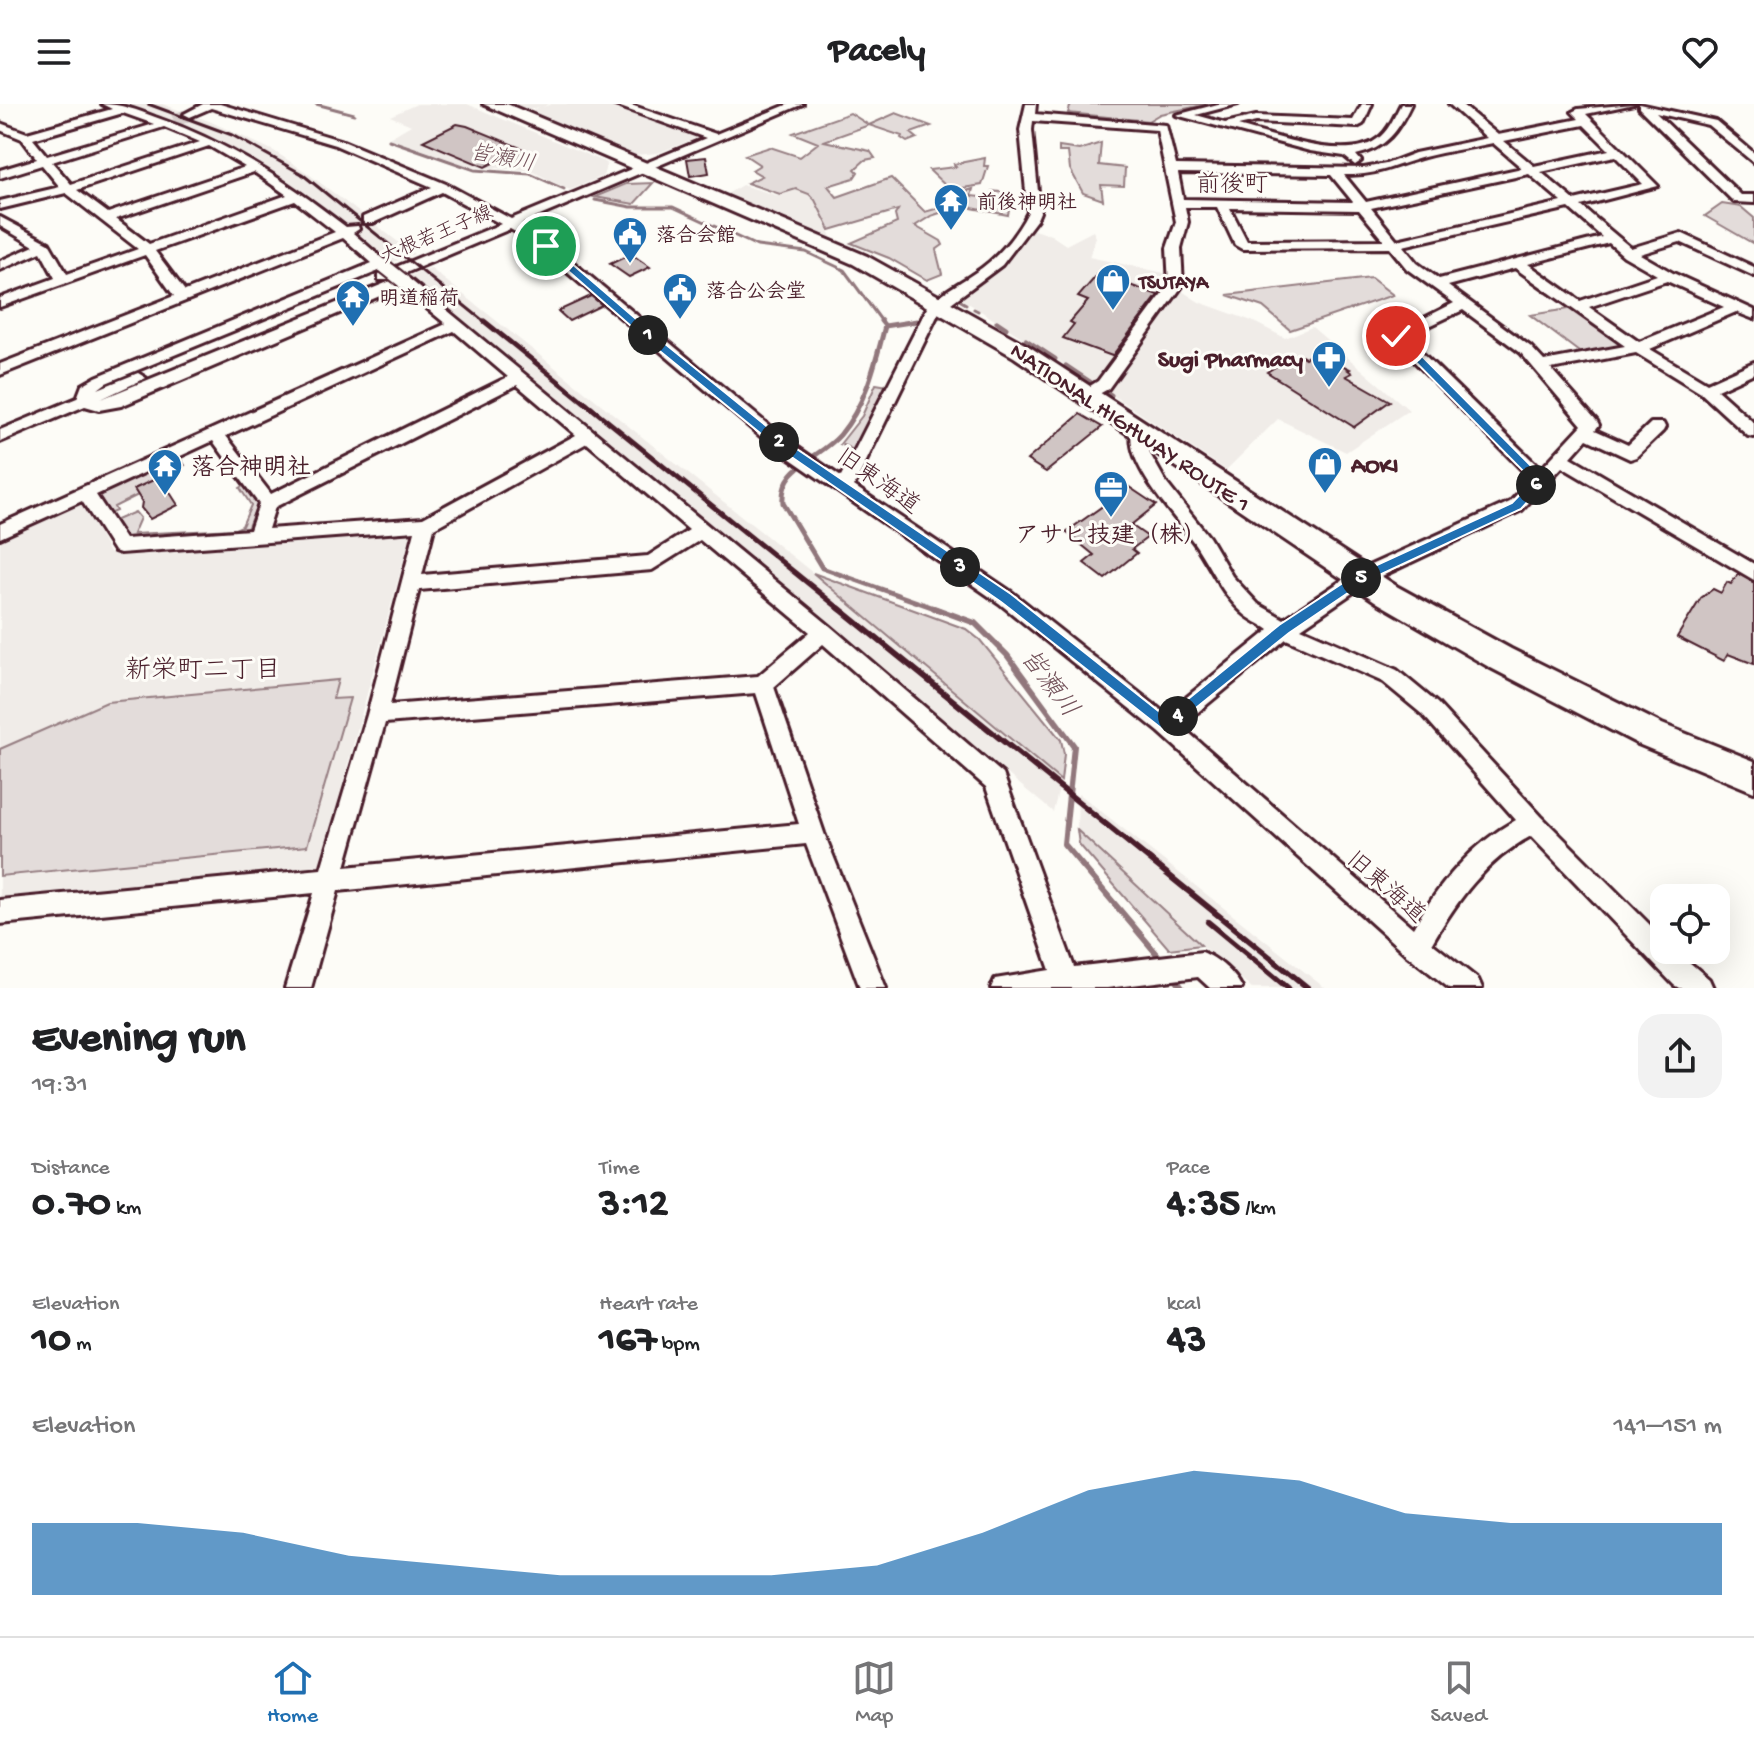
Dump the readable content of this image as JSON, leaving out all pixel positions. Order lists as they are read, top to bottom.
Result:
{
  "streets": {
    "highway": ["NATIONAL HIGHWAY ROUTE 1"],
    "street": ["大根若王子線", "旧東海道"]
  },
  "crossings": [
    ["大根若王子線", "NATIONAL HIGHWAY ROUTE 1"],
    ["大根若王子線", "旧東海道"]
  ],
  "districts": ["前後町", "新栄町二丁目"],
  "water": ["皆瀬川"],
  "places": {
    "temple": ["前後神明社", "明道稲荷", "落合神明社"],
    "public building": ["落合会館", "落合公会堂"],
    "shop": ["TSUTAYA", "AOKI"],
    "pharmacy": ["Sugi Pharmacy"],
    "office": ["アサヒ技建（株）"]
  },
  "page": {
    "header": "Pacely",
    "pins": [
      "1",
      "2",
      "6",
      "3",
      "5",
      "4"
    ],
    "heading": ["Evening run", "19:31"],
    "stats": [
      ["Distance", "0.70 km"],
      ["Time", "3:12"],
      ["Pace", "4:35 /km"],
      ["Elevation", "10 m"],
      ["Heart rate", "167 bpm"],
      ["kcal", "43"]
    ],
    "chart": ["Elevation", "141–151 m"],
    "tabs": ["Home", "Map", "Saved"]
  }
}
